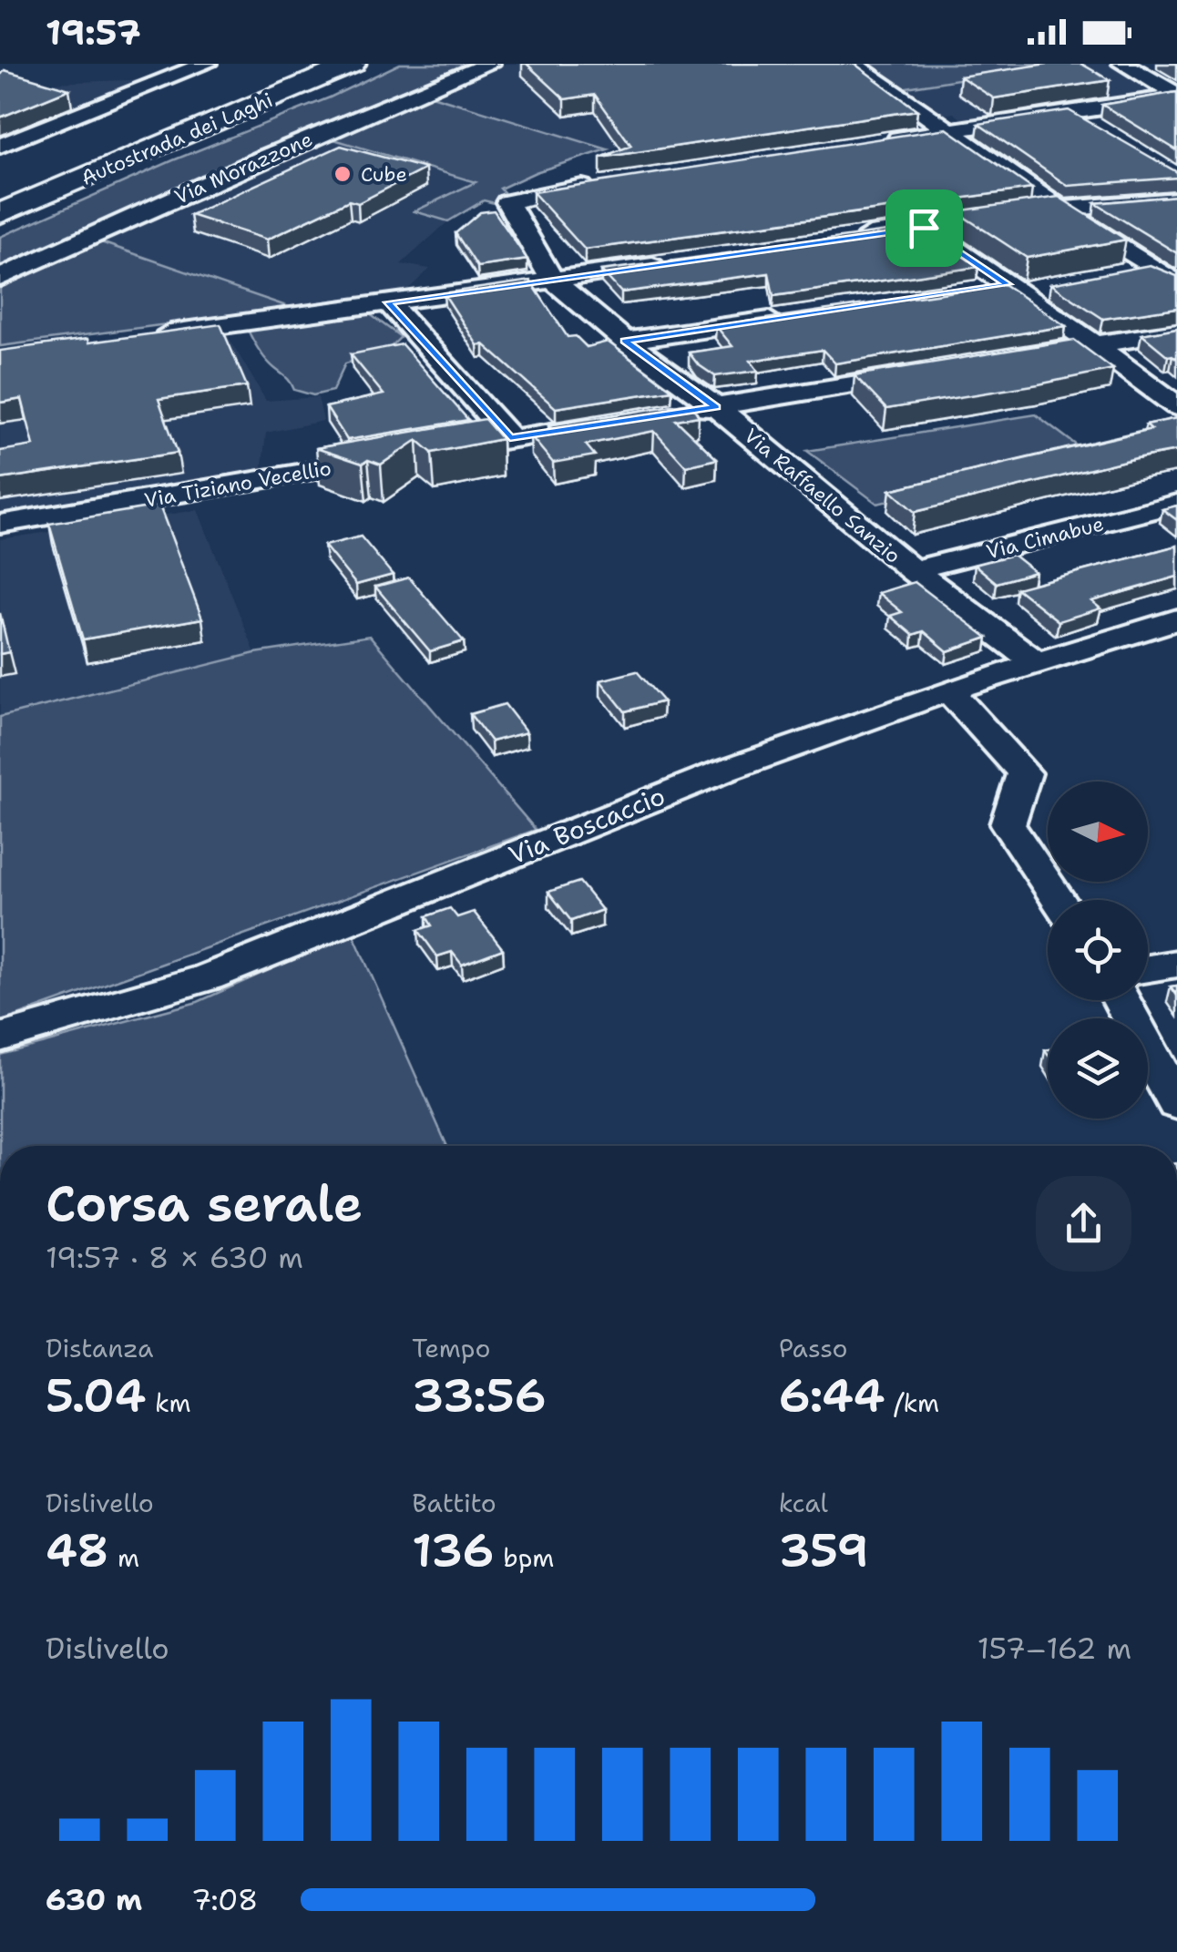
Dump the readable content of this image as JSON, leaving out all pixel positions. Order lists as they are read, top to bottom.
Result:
{
  "streets": {
    "highway": ["Autostrada dei Laghi"],
    "street": [
      "Via Morazzone",
      "Via Tiziano Vecellio",
      "Via Raffaello Sanzio",
      "Via Cimabue",
      "Via Boscaccio"
    ]
  },
  "crossings": [
    ["Via Raffaello Sanzio", "Via Cimabue"],
    ["Via Raffaello Sanzio", "Via Boscaccio"]
  ],
  "places": ["Cube"],
  "north": "right",
  "page": {
    "status": "19:57",
    "heading": ["Corsa serale", "19:57 · 8 × 630 m"],
    "stats": [
      ["Distanza", "5.04 km"],
      ["Tempo", "33:56"],
      ["Passo", "6:44 /km"],
      ["Dislivello", "48 m"],
      ["Battito", "136 bpm"],
      ["kcal", "359"]
    ],
    "chart": ["Dislivello", "157–162 m"],
    "list": [
      {
        "name": "630 m",
        "note": "7:08"
      }
    ]
  }
}
